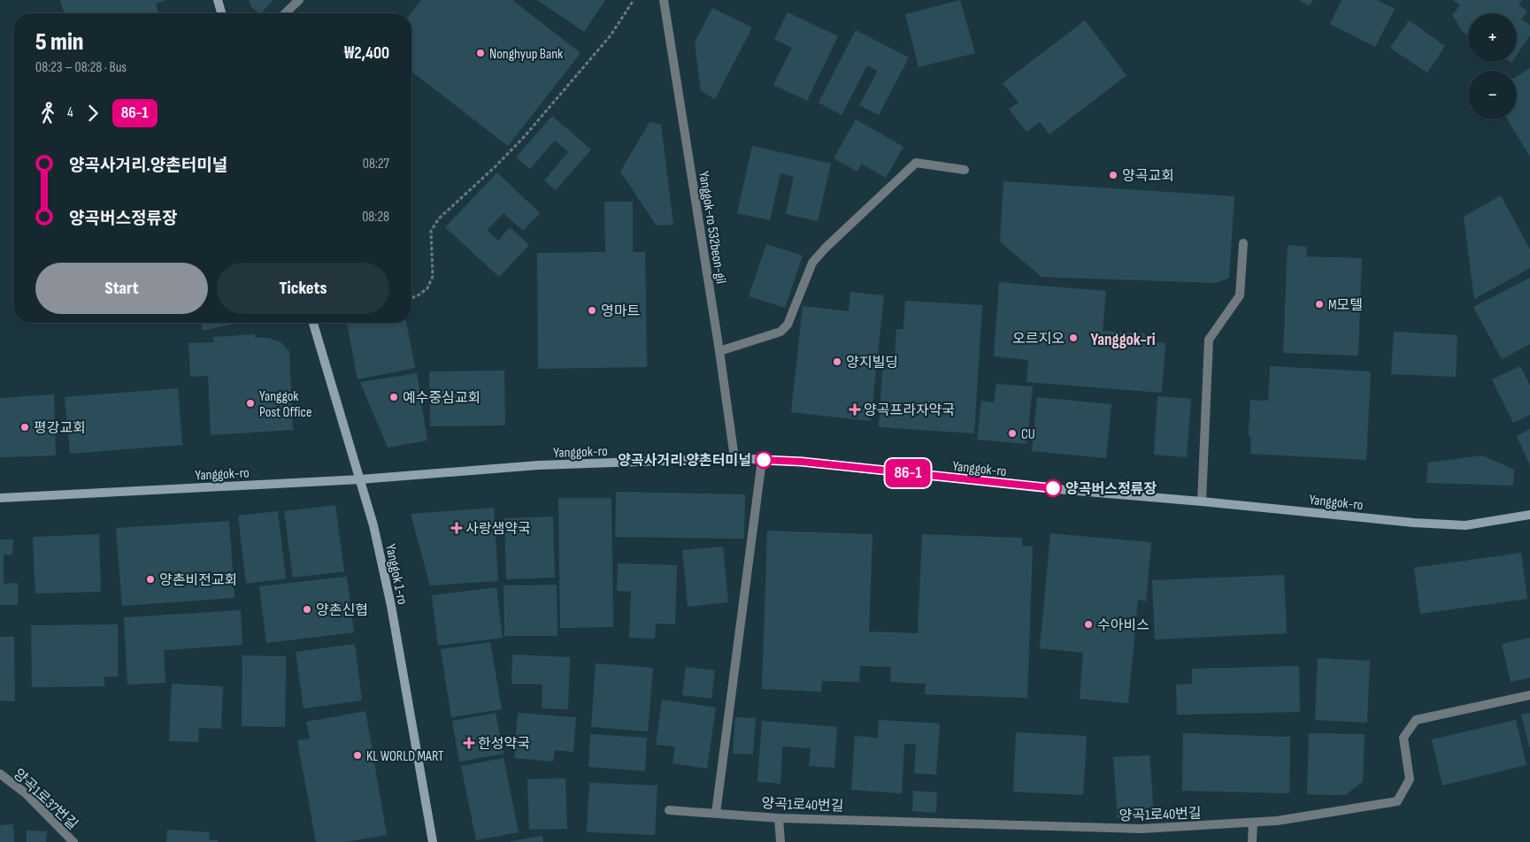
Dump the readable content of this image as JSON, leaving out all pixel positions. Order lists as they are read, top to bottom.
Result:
{
  "streets": {
    "street": [
      "Yanggok-ro 532beon-gil",
      "Yanggok-ro",
      "Yanggok 1-ro",
      "양곡1로37번길",
      "양곡1로40번길"
    ]
  },
  "crossings": [
    ["Yanggok-ro 532beon-gil", "Yanggok-ro"],
    ["Yanggok-ro", "Yanggok 1-ro"]
  ],
  "districts": ["Yanggok-ri"],
  "places": {
    "other": [
      "Nonghyup Bank",
      "양곡교회",
      "M모텔",
      "영마트",
      "오르지오",
      "양지빌딩",
      "예수중심교회",
      "Yanggok Post Office",
      "평강교회",
      "CU",
      "양곡사거리.양촌터미널",
      "양곡버스정류장",
      "양촌비전교회",
      "양촌신협",
      "수아비스",
      "KL WORLD MART"
    ],
    "health": ["양곡프라자약국", "사랑샘약국", "한성약국"]
  },
  "lines": ["bus line 86-1"],
  "page": {
    "on_map": "86-1",
    "map_buttons": ["+", "−"],
    "heading": ["5 min", "08:23 – 08:28 · Bus", "₩2,400"],
    "legs": ["4", "86-1"],
    "list": [
      {
        "name": "양곡사거리.양촌터미널",
        "value": "08:27"
      },
      {
        "name": "양곡버스정류장",
        "value": "08:28"
      }
    ],
    "buttons": ["Start", "Tickets"]
  }
}
